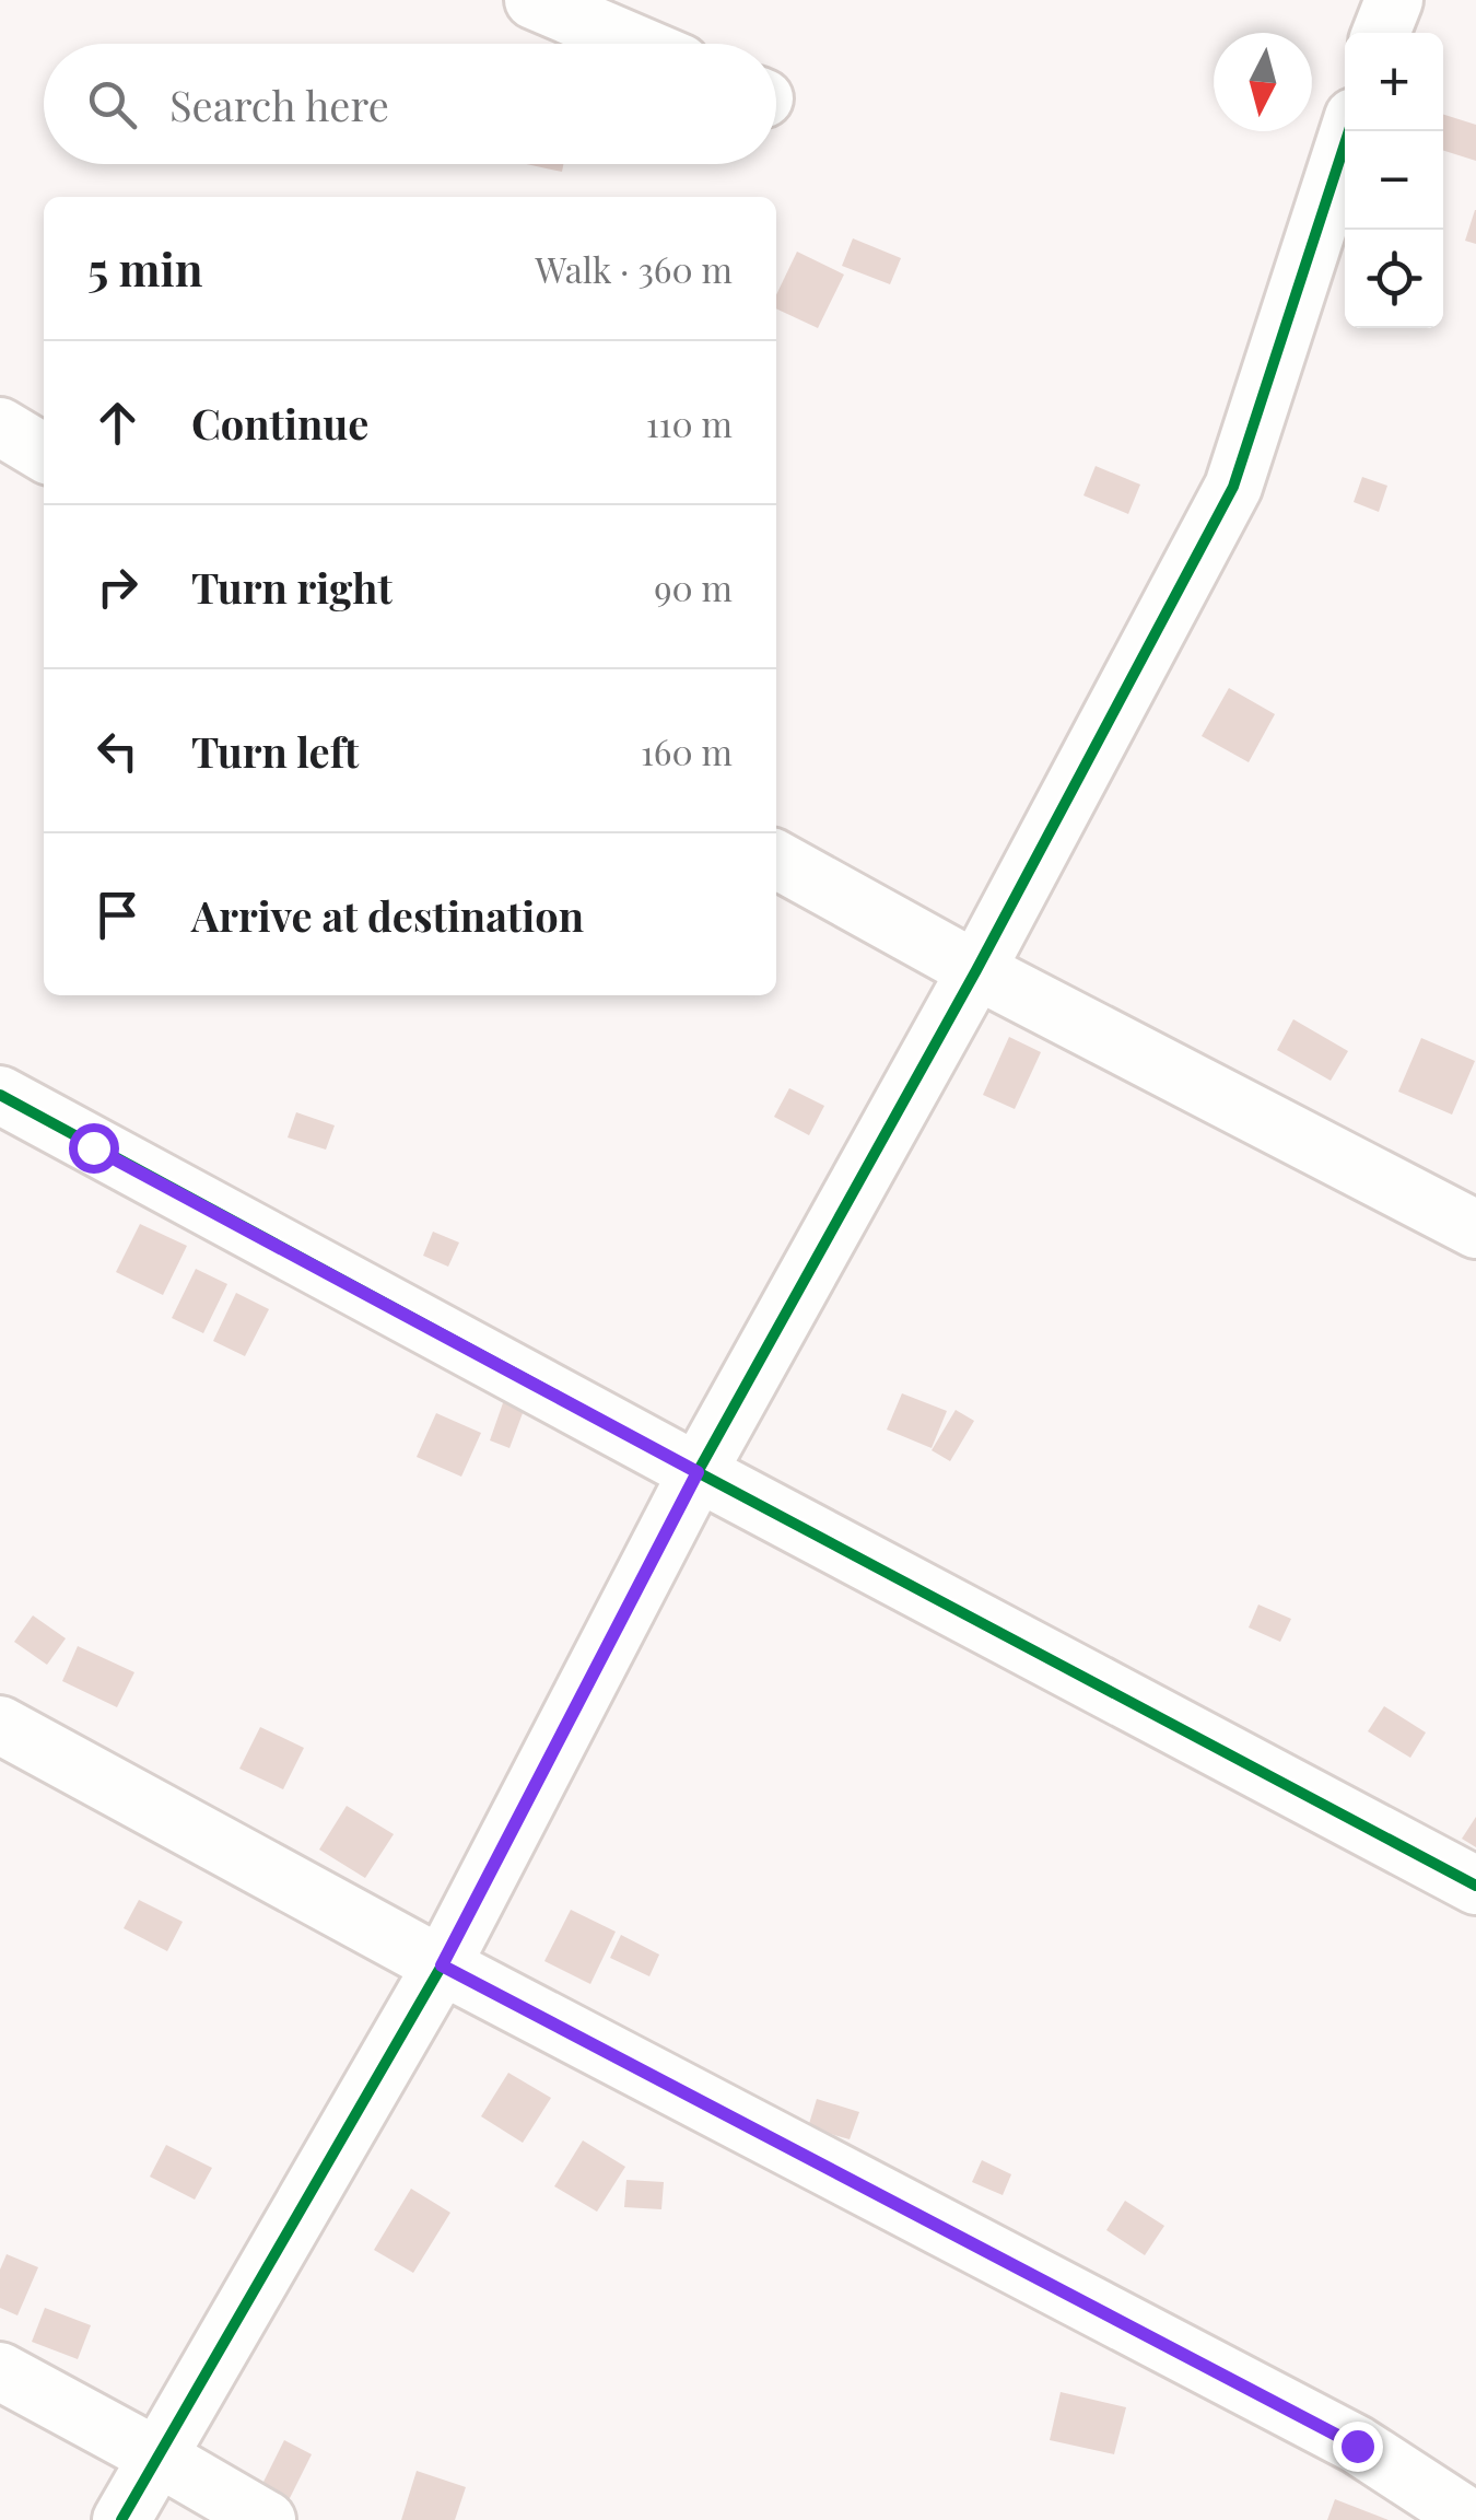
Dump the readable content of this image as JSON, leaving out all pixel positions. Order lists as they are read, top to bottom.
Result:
{
  "north": "bottom",
  "page": {
    "map_buttons": ["+", "−"],
    "search": "Search here",
    "heading": ["5 min", "Walk · 360 m"],
    "list": [
      ["Continue", "110 m"],
      ["Turn right", "90 m"],
      ["Turn left", "160 m"],
      "Arrive at destination"
    ]
  }
}
